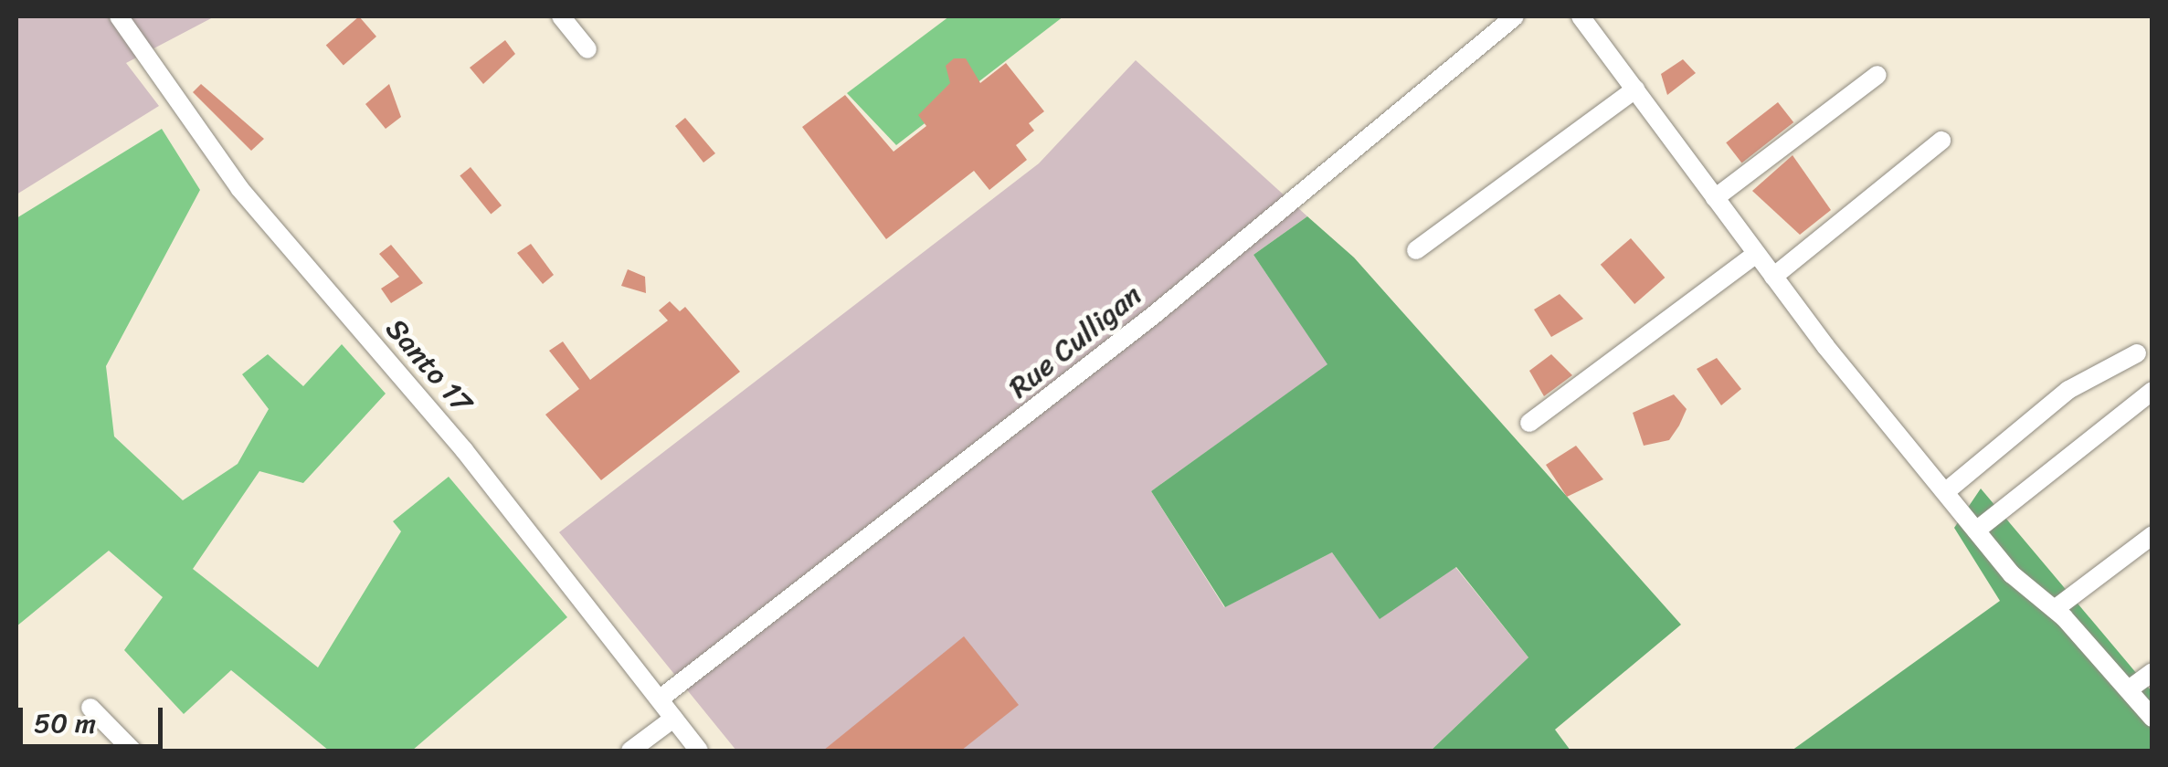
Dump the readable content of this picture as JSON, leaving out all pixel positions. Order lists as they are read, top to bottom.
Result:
{
  "streets": {
    "street": ["Rue Culligan", "Santo 17"]
  },
  "crossings": [
    ["Rue Culligan", "Santo 17"]
  ],
  "scale_bar": "50 m"
}
